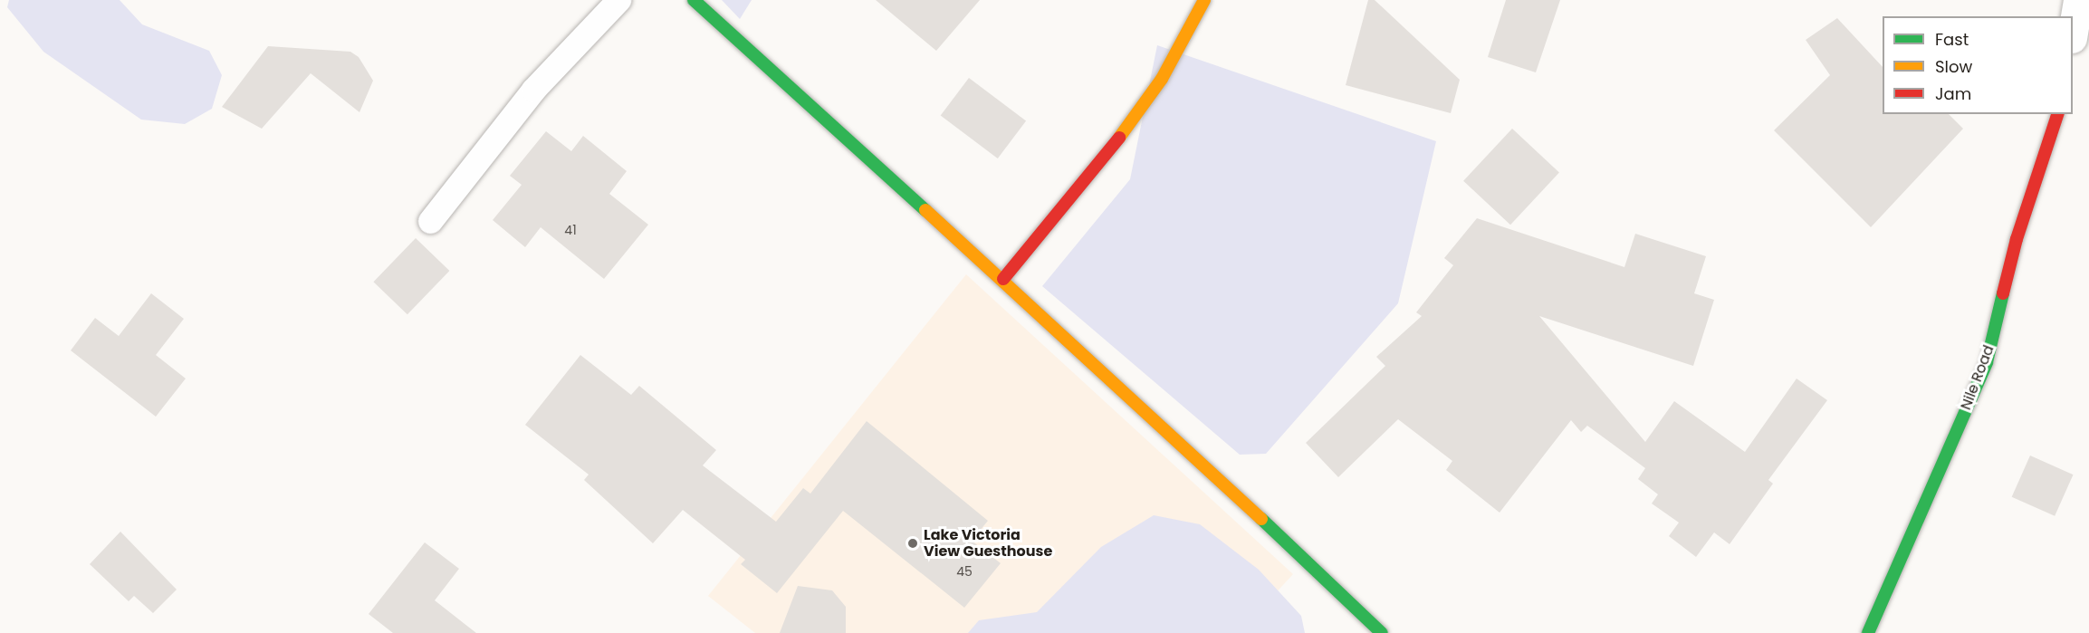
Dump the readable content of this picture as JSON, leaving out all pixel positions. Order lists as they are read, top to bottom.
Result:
{
  "streets": {
    "street": ["Nile Road"]
  },
  "places": ["Lake Victoria View Guesthouse"],
  "house_numbers": ["41", "45"],
  "legend": ["Fast", "Slow", "Jam"]
}
